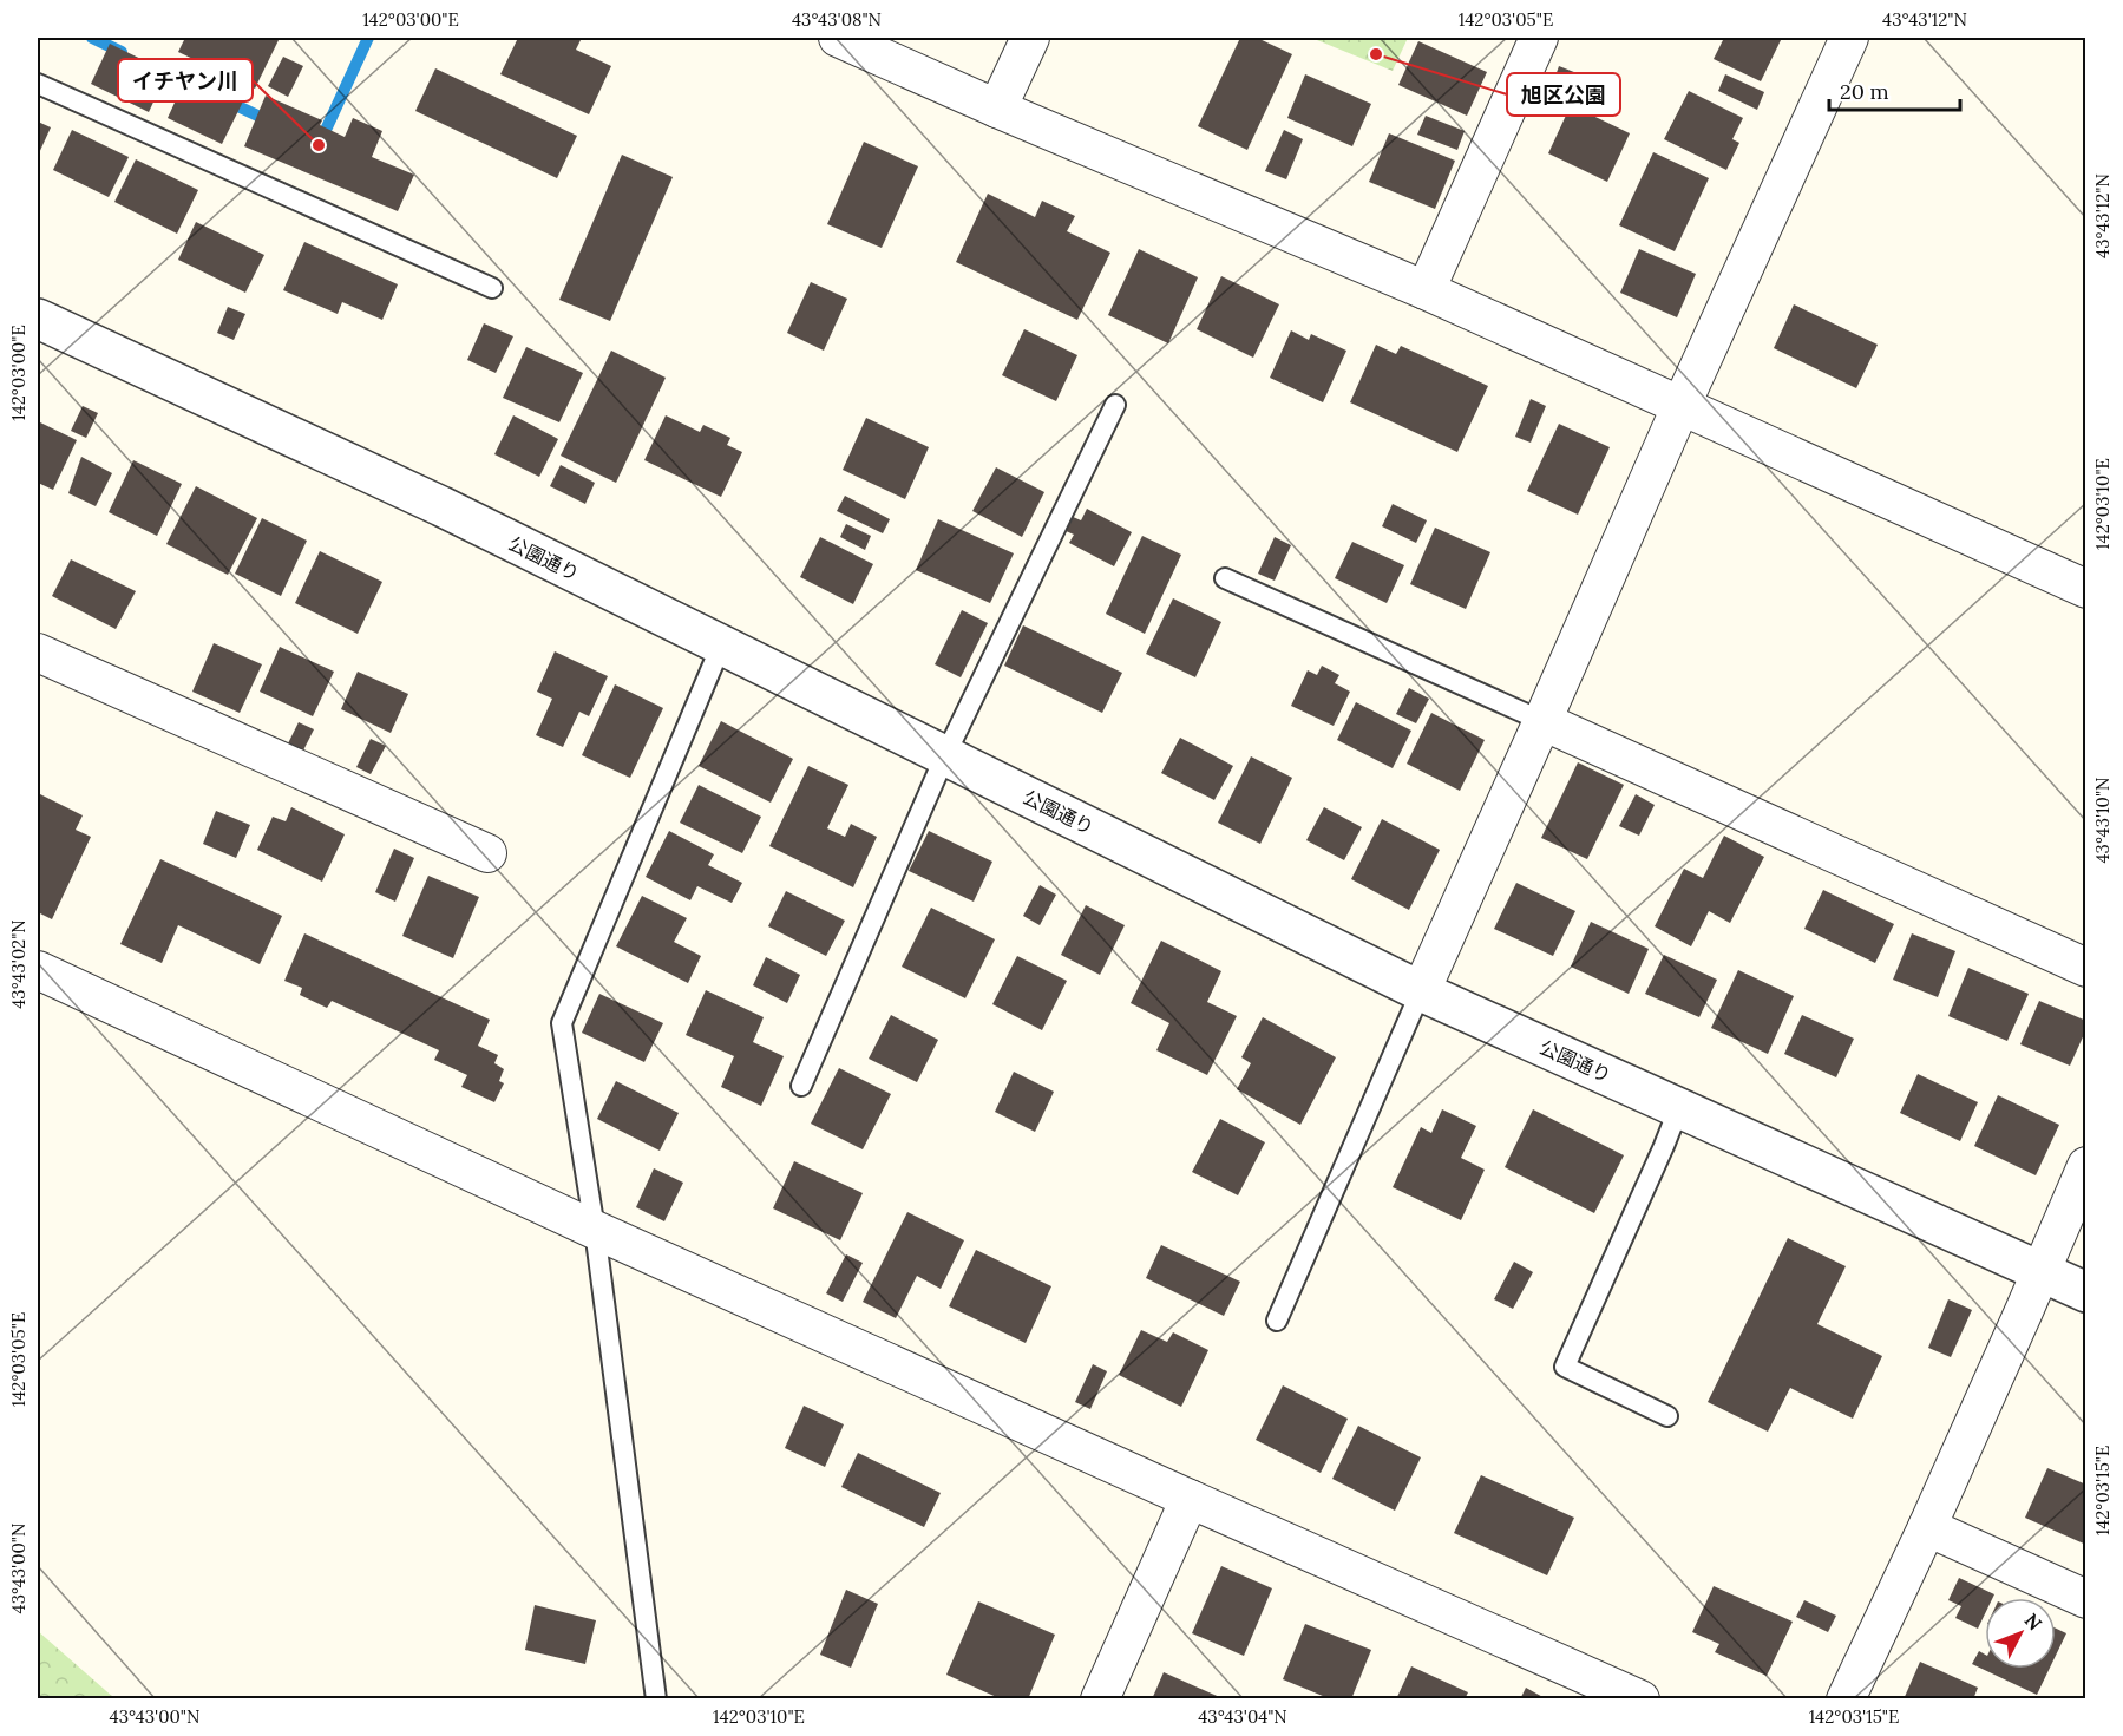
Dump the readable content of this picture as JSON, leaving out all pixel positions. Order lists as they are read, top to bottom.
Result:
{
  "streets": {
    "street": ["公園通り"]
  },
  "places": ["旭区公園", "イチヤン川"],
  "scale_bar": "20 m",
  "north": "top right",
  "coordinates": [
    "142°03'00\"E",
    "43°43'08\"N",
    "142°03'05\"E",
    "43°43'12\"N",
    "142°03'10\"E",
    "43°43'10\"N",
    "43°43'02\"N",
    "142°03'15\"E",
    "43°43'00\"N",
    "43°43'04\"N"
  ]
}
